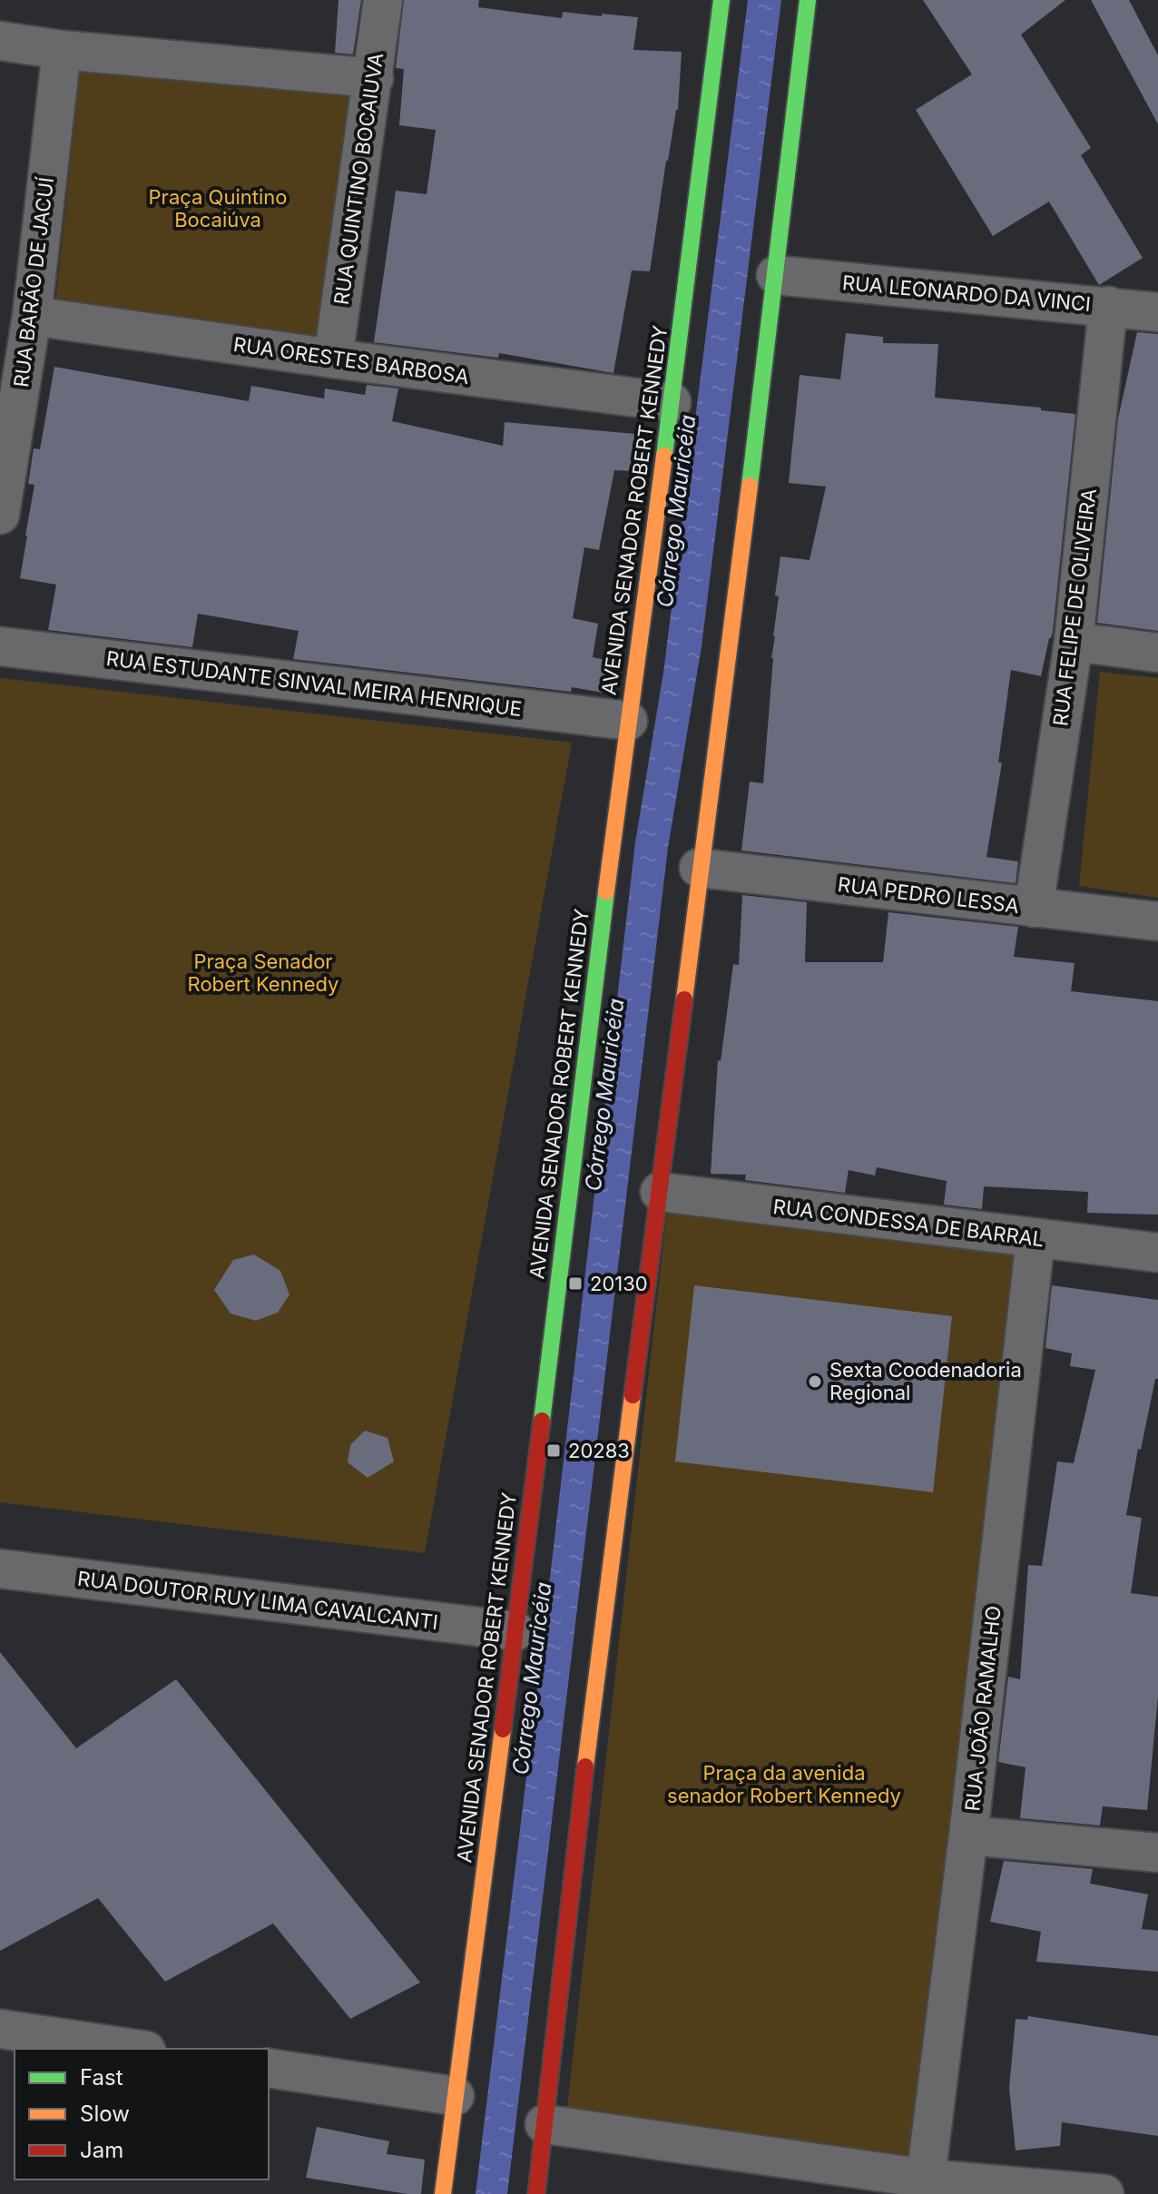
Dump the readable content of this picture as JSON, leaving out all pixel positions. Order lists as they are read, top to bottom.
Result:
{
  "streets": {
    "street": [
      "RUA QUINTINO BOCAIUVA",
      "RUA BARÃO DE JACUÍ",
      "RUA LEONARDO DA VINCI",
      "RUA ORESTES BARBOSA",
      "AVENIDA SENADOR ROBERT KENNEDY",
      "RUA FELIPE DE OLIVEIRA",
      "RUA ESTUDANTE SINVAL MEIRA HENRIQUE",
      "RUA PEDRO LESSA",
      "RUA CONDESSA DE BARRAL",
      "RUA DOUTOR RUY LIMA CAVALCANTI",
      "RUA JOÃO RAMALHO"
    ]
  },
  "crossings": [
    ["RUA QUINTINO BOCAIUVA", "RUA ORESTES BARBOSA"],
    ["RUA BARÃO DE JACUÍ", "RUA ORESTES BARBOSA"],
    ["RUA LEONARDO DA VINCI", "RUA FELIPE DE OLIVEIRA"],
    ["RUA ORESTES BARBOSA", "AVENIDA SENADOR ROBERT KENNEDY"],
    ["AVENIDA SENADOR ROBERT KENNEDY", "RUA ESTUDANTE SINVAL MEIRA HENRIQUE"],
    ["AVENIDA SENADOR ROBERT KENNEDY", "RUA DOUTOR RUY LIMA CAVALCANTI"],
    ["RUA FELIPE DE OLIVEIRA", "RUA PEDRO LESSA"],
    ["RUA CONDESSA DE BARRAL", "RUA JOÃO RAMALHO"]
  ],
  "water": ["Córrego Mauricéia"],
  "parks": ["Praça Quintino Bocaiúva", "Praça Senador Robert Kennedy", "Praça da avenida senador Robert Kennedy"],
  "places": {
    "transit": ["20130", "20283"],
    "other": ["Sexta Coodenadoria Regional"]
  },
  "legend": ["Fast", "Slow", "Jam"]
}
